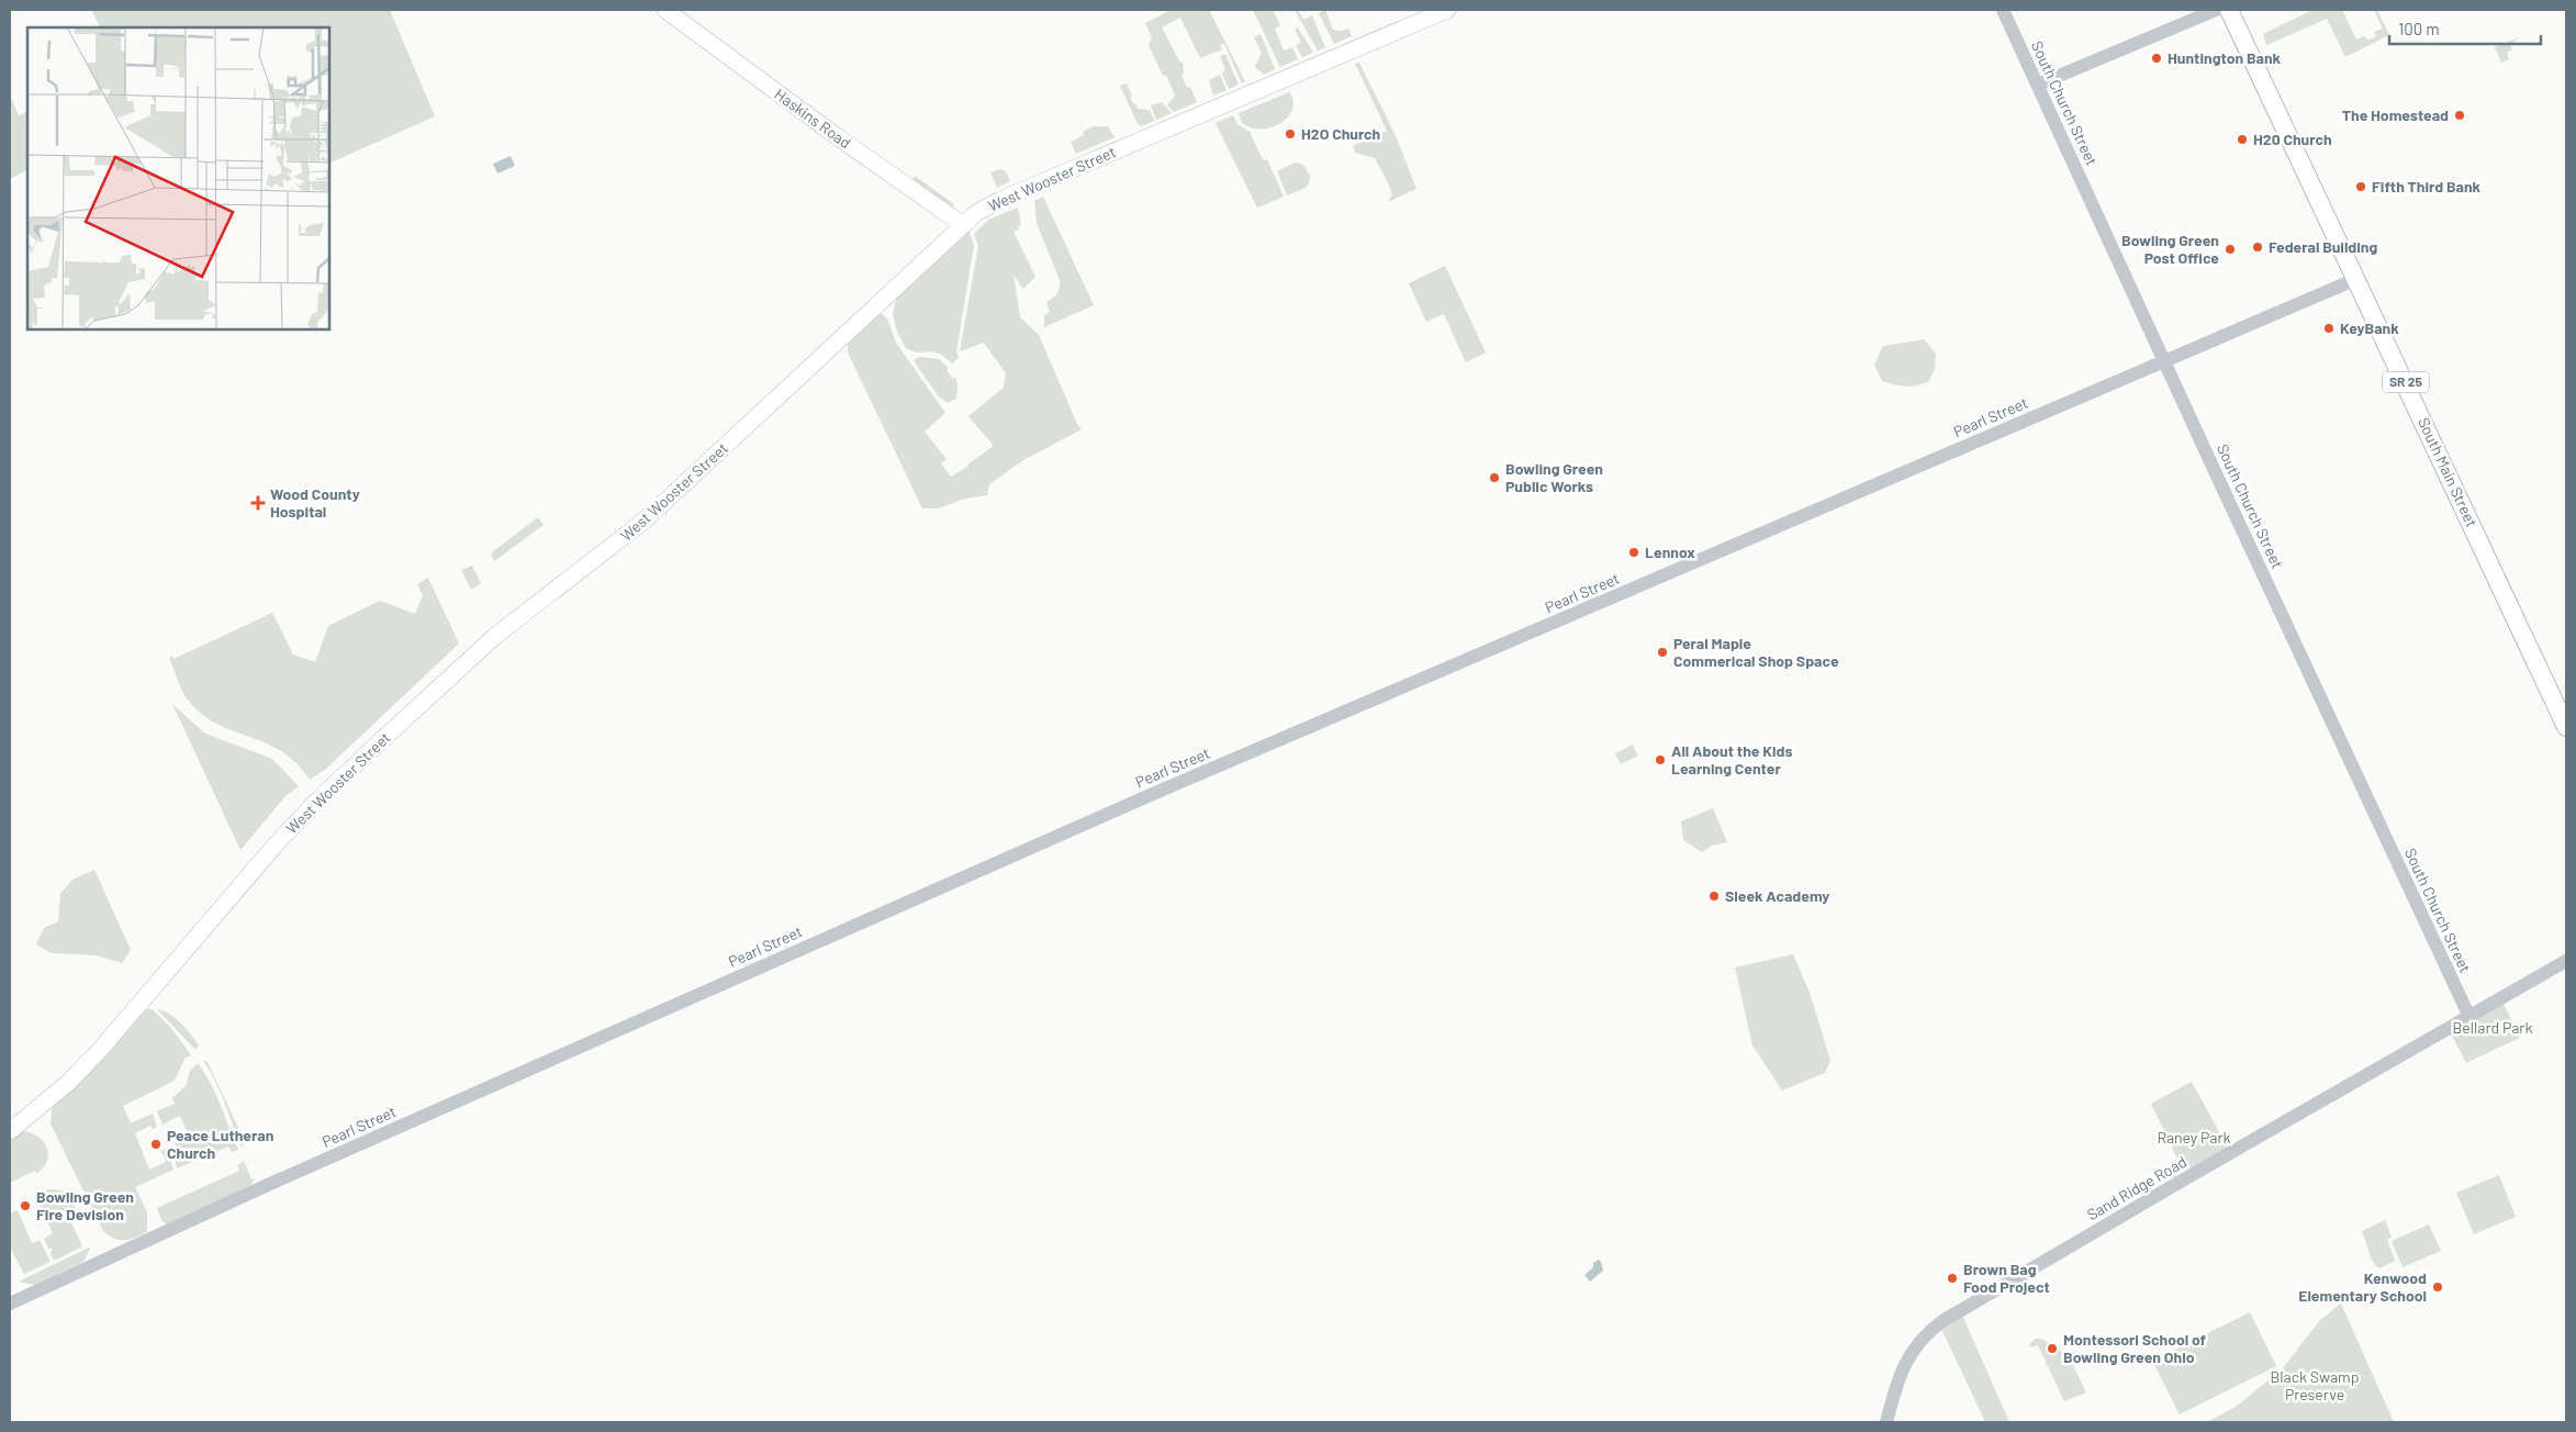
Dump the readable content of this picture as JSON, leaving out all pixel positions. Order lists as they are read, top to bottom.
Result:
{
  "streets": {
    "main road": [
      "Haskins Road",
      "West Wooster Street",
      "SR 25",
      "South Main Street"
    ],
    "street": ["South Church Street", "Pearl Street", "Sand Ridge Road"]
  },
  "crossings": [
    ["South Church Street", "Pearl Street"],
    ["South Church Street", "Sand Ridge Road"],
    ["Haskins Road", "West Wooster Street"],
    ["Pearl Street", "South Main Street"]
  ],
  "parks": ["Bellard Park", "Raney Park", "Black Swamp Preserve"],
  "places": {
    "other": [
      "Huntington Bank",
      "The Homestead",
      "H2O Church",
      "H20 Church",
      "Fifth Third Bank",
      "Federal Building",
      "Bowling Green Post Office",
      "KeyBank",
      "Bowling Green Public Works",
      "Lennox",
      "Peral Maple Commerical Shop Space",
      "All About the Kids Learning Center",
      "Sleek Academy",
      "Peace Lutheran Church",
      "Bowling Green Fire Devision",
      "Brown Bag Food Project",
      "Kenwood Elementary School",
      "Montessori School of Bowling Green Ohio"
    ],
    "health": ["Wood County Hospital"]
  },
  "scale_bar": "100 m"
}
